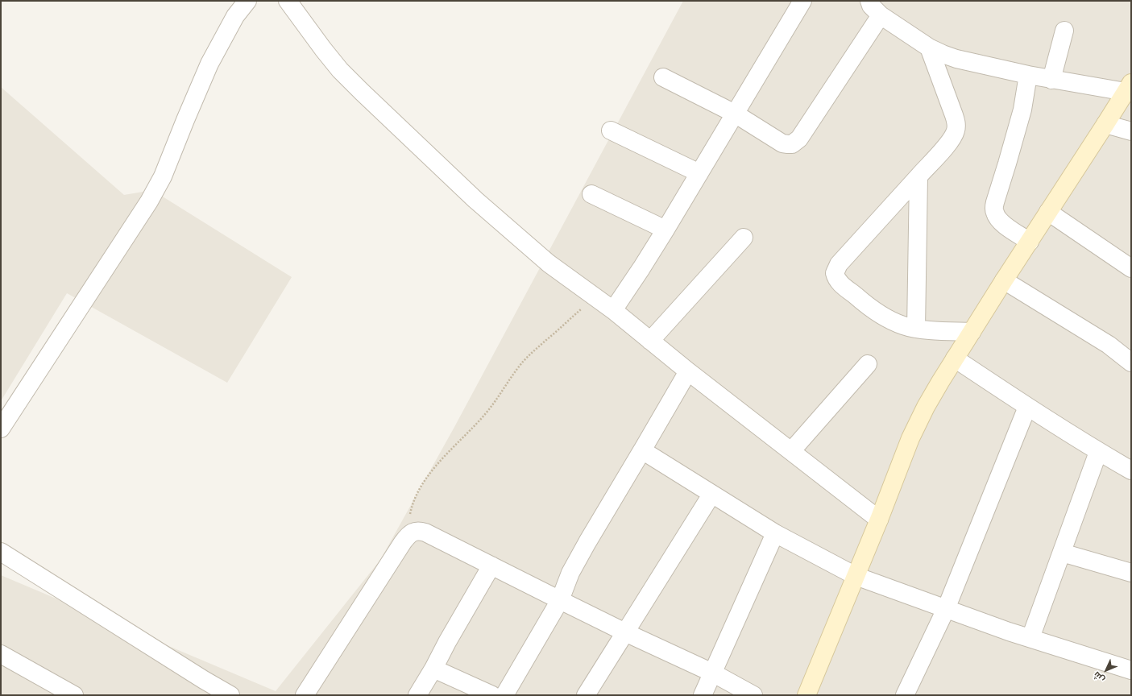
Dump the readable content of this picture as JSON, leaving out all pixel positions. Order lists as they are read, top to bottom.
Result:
{
  "north": "bottom left"
}
